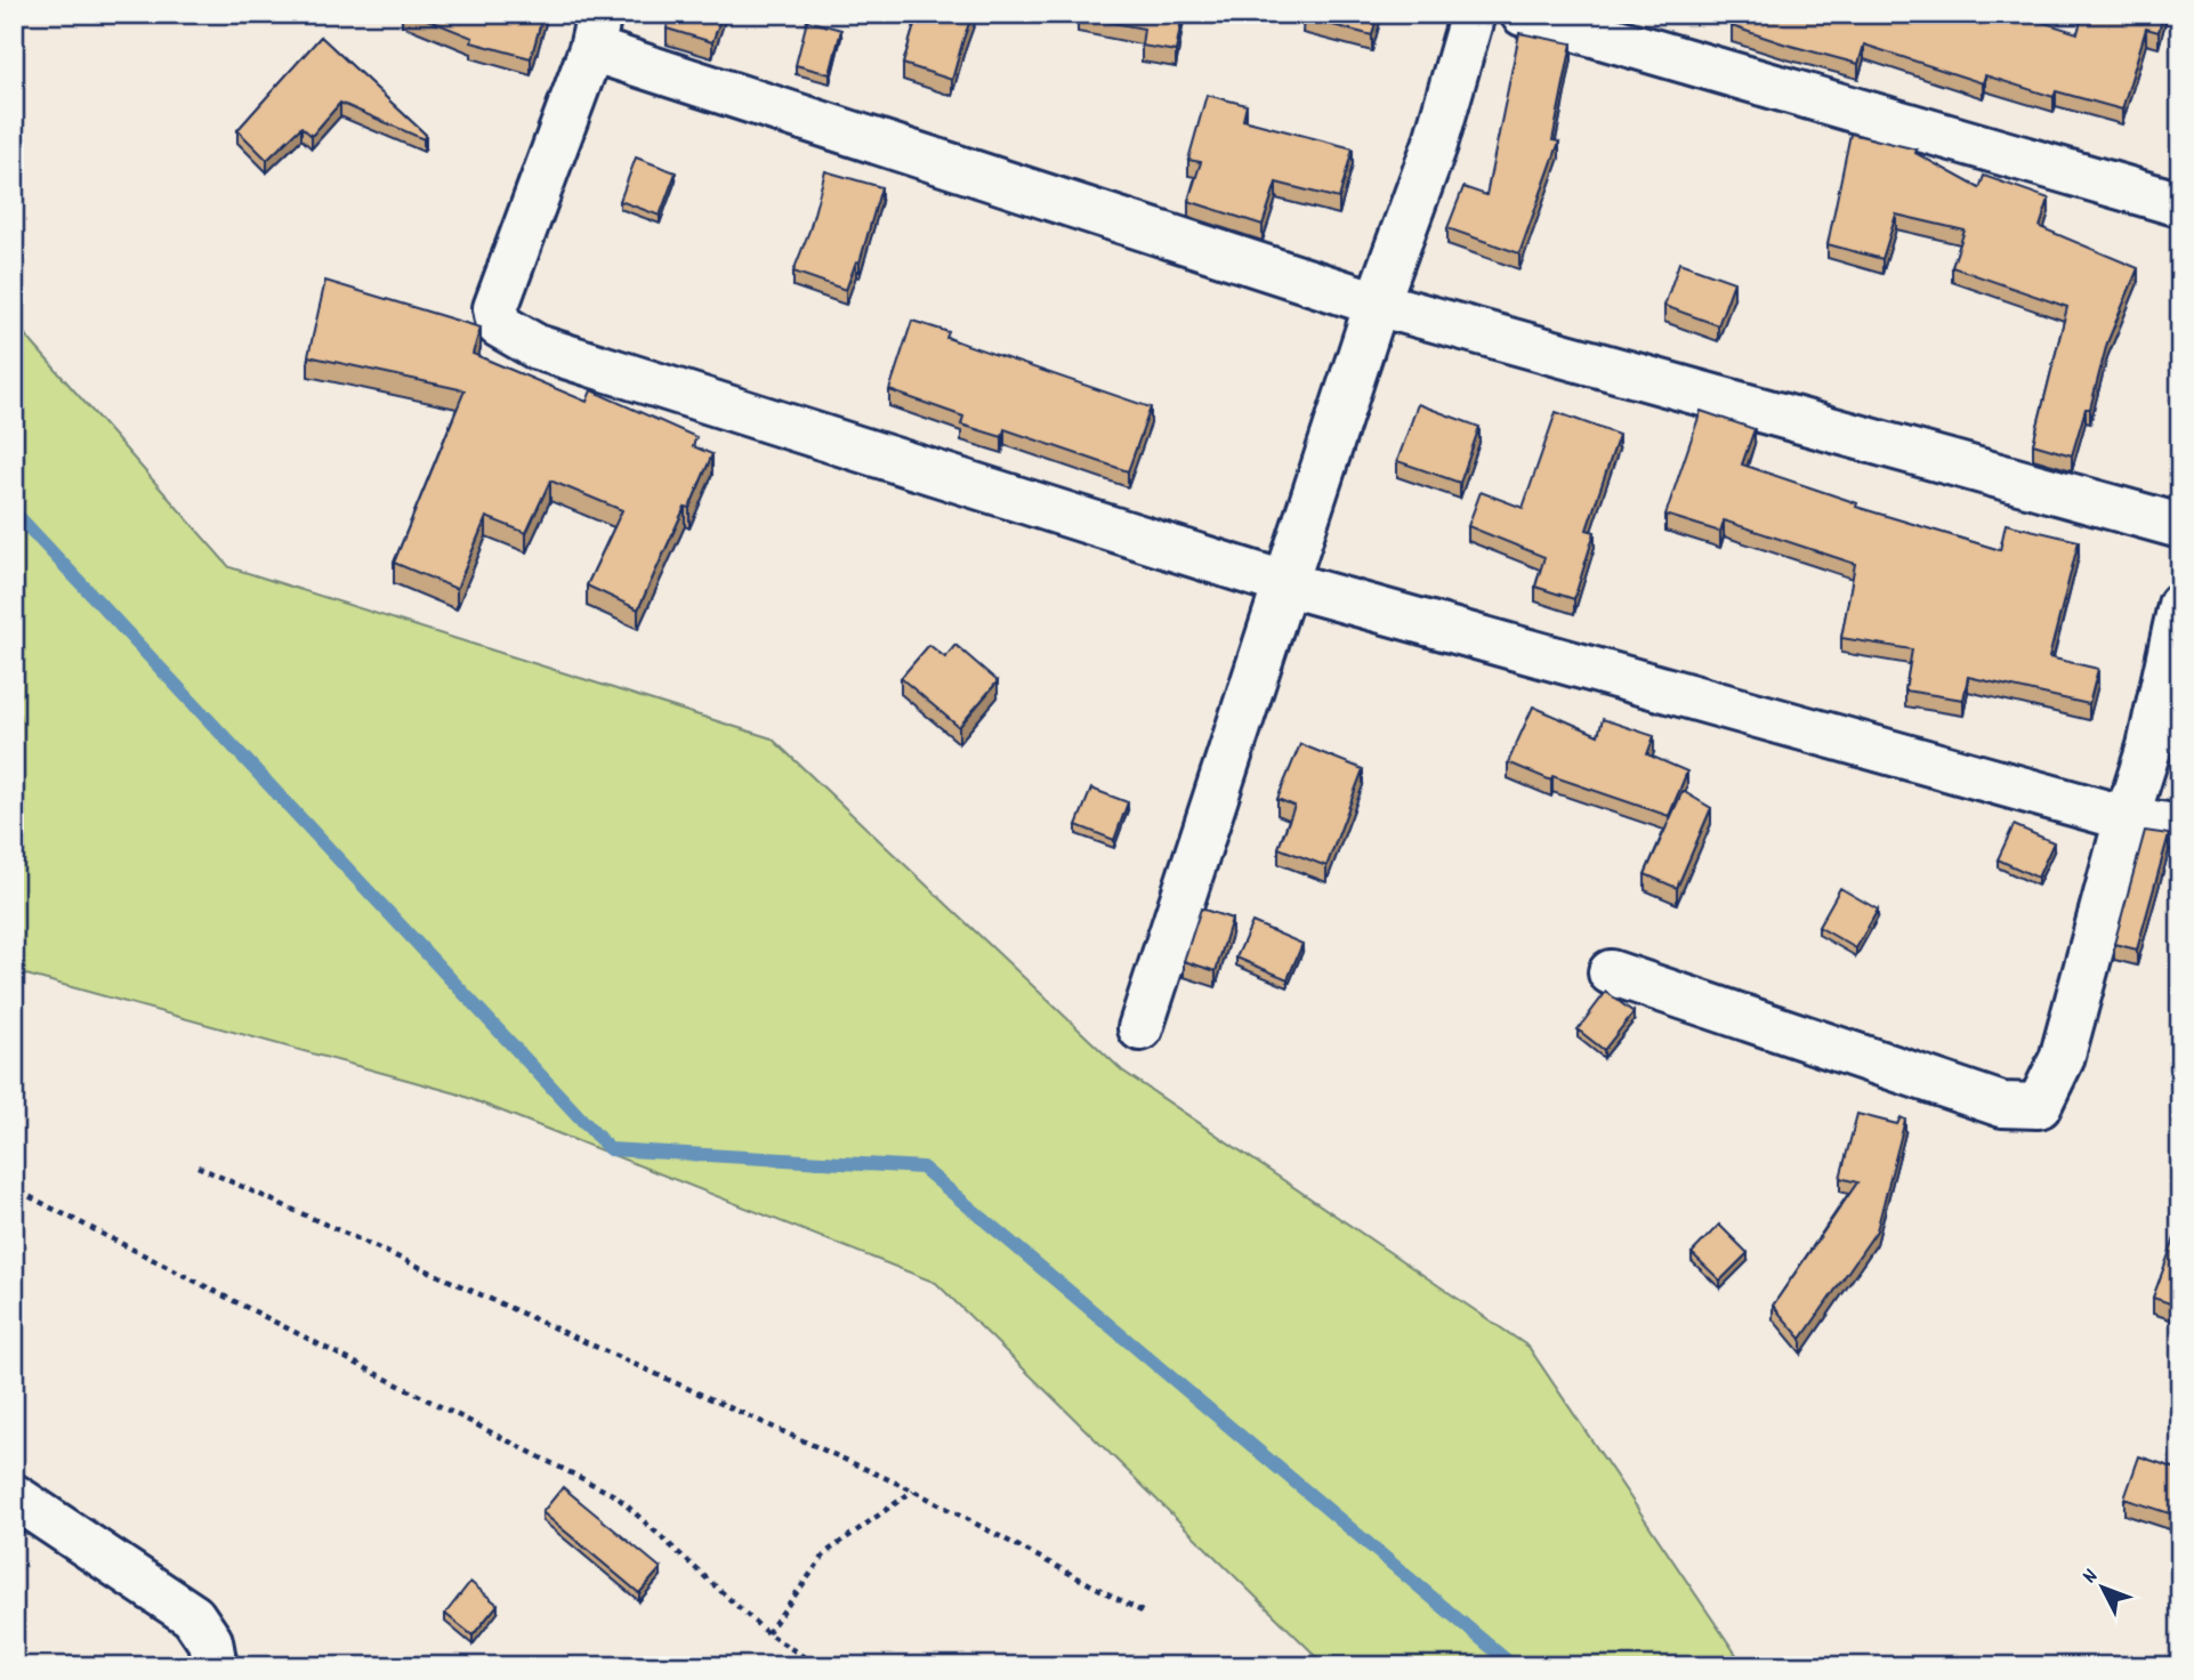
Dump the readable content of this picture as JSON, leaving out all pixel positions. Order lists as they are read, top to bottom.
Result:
{
  "north": "top left"
}
